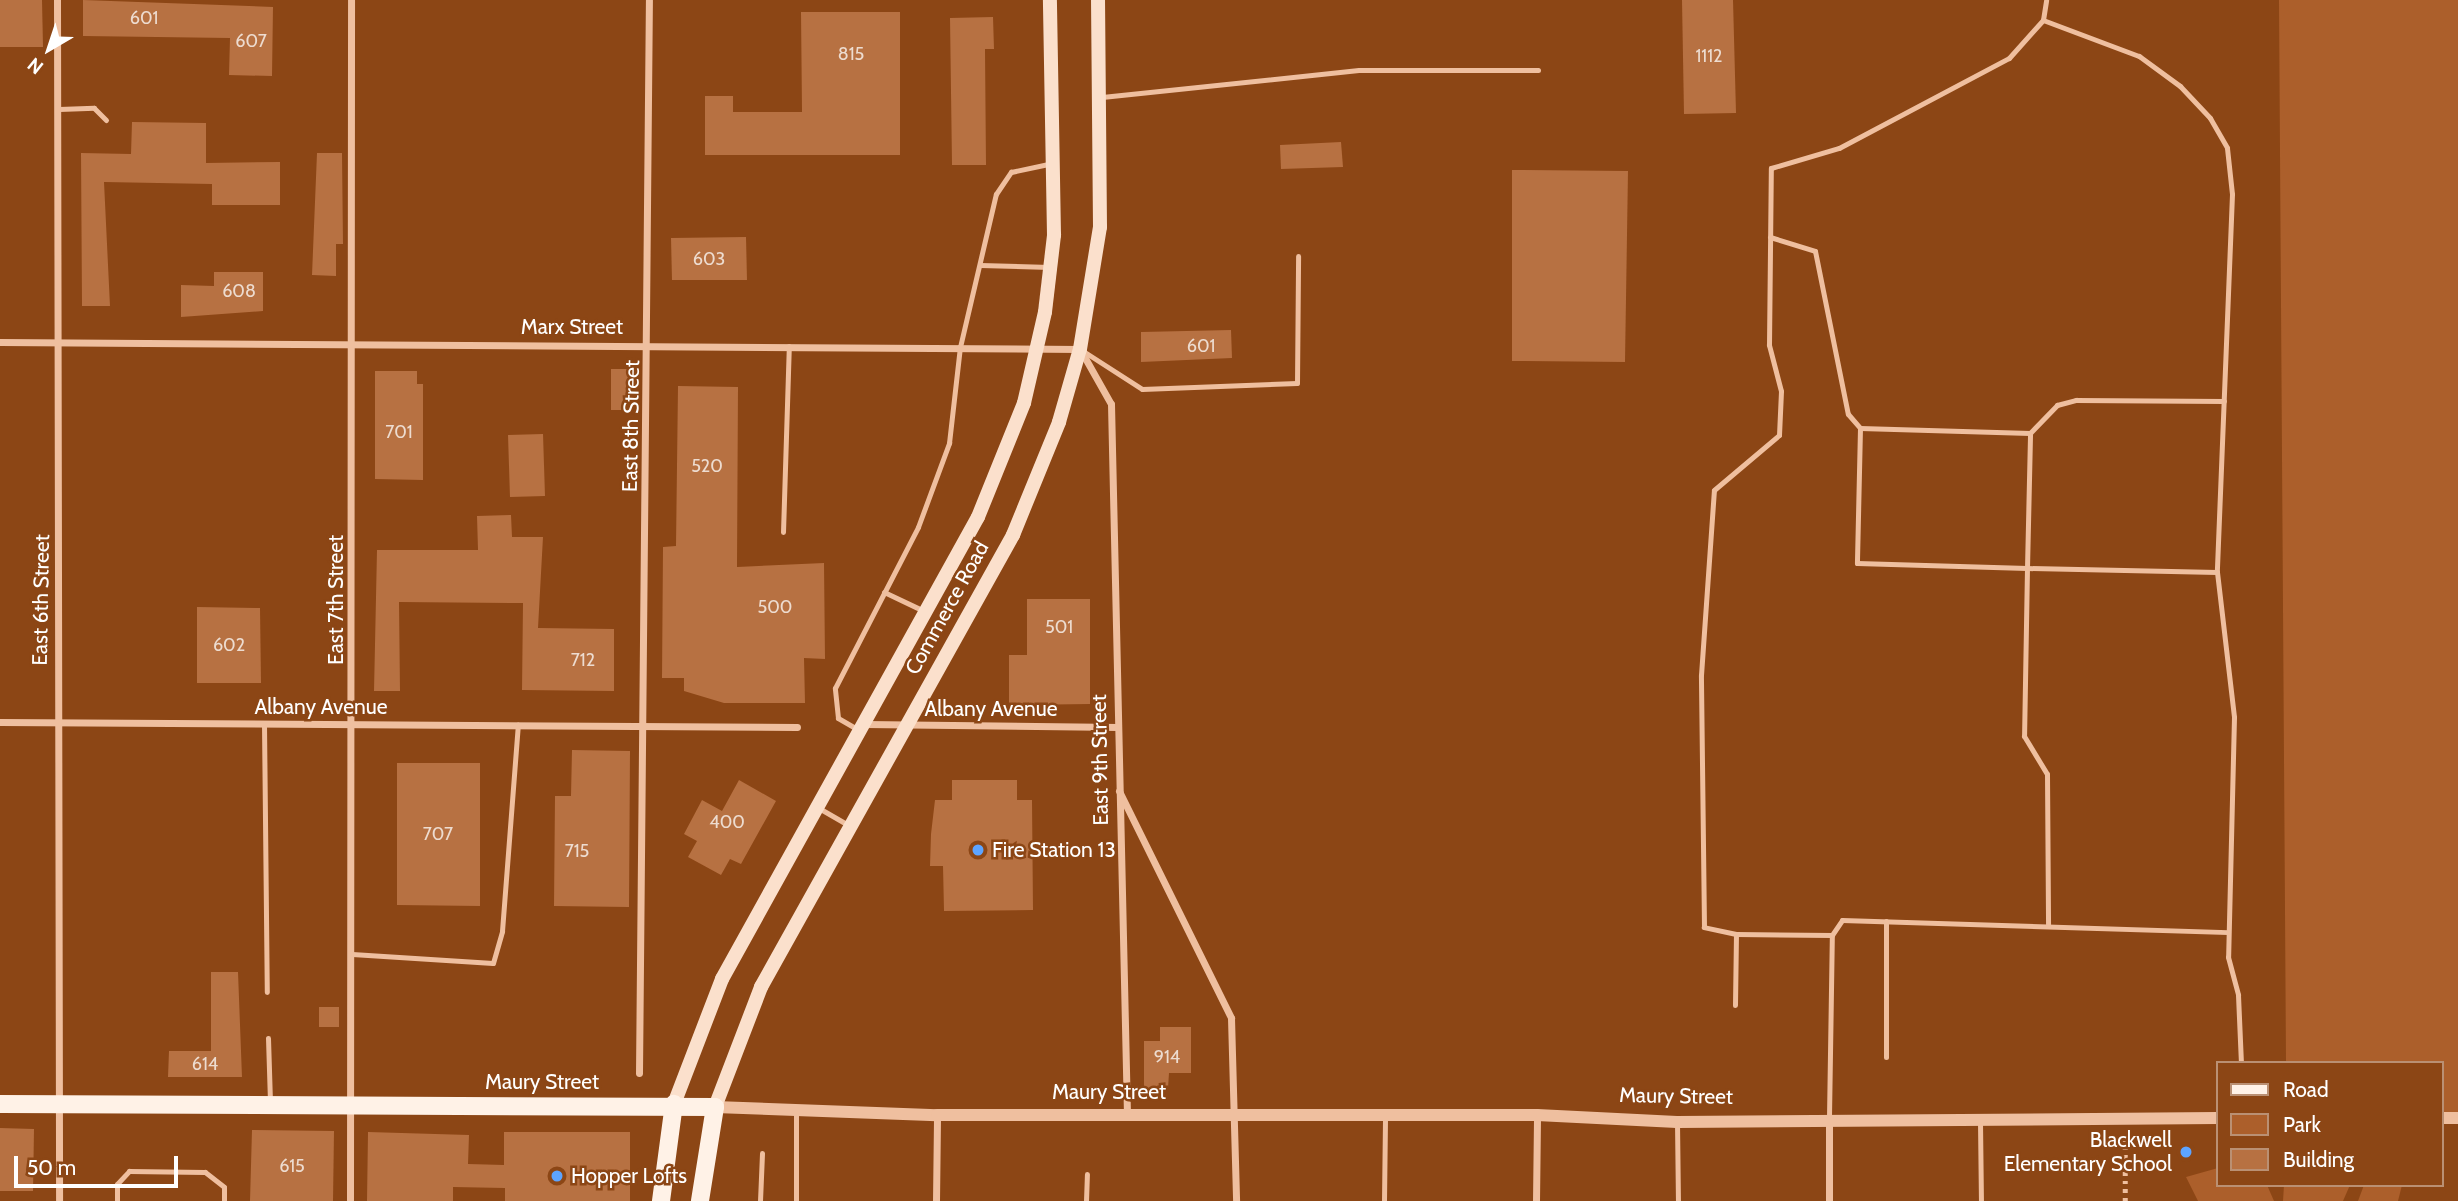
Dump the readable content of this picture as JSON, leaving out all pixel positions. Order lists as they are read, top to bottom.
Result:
{
  "streets": {
    "main road": ["Commerce Road", "Maury Street"],
    "street": [
      "Marx Street",
      "East 8th Street",
      "East 6th Street",
      "East 7th Street",
      "Albany Avenue",
      "East 9th Street"
    ]
  },
  "crossings": [
    ["Marx Street", "East 8th Street"],
    ["Marx Street", "East 6th Street"],
    ["Marx Street", "East 7th Street"],
    ["Marx Street", "Commerce Road"],
    ["Marx Street", "East 9th Street"],
    ["East 8th Street", "Albany Avenue"],
    ["East 6th Street", "Albany Avenue"],
    ["East 6th Street", "Maury Street"],
    ["East 7th Street", "Albany Avenue"],
    ["East 7th Street", "Maury Street"],
    ["Commerce Road", "Albany Avenue"],
    ["Commerce Road", "East 9th Street"],
    ["Commerce Road", "Maury Street"],
    ["Albany Avenue", "East 9th Street"],
    ["East 9th Street", "Maury Street"]
  ],
  "places": ["Fire Station 13", "Blackwell Elementary School", "Hopper Lofts"],
  "house_numbers": [
    "601",
    "607",
    "815",
    "1112",
    "603",
    "608",
    "601",
    "701",
    "520",
    "500",
    "501",
    "602",
    "712",
    "400",
    "707",
    "715",
    "914",
    "614",
    "615"
  ],
  "legend": ["Road", "Park", "Building"],
  "scale_bar": "50 m",
  "north": "bottom left"
}
